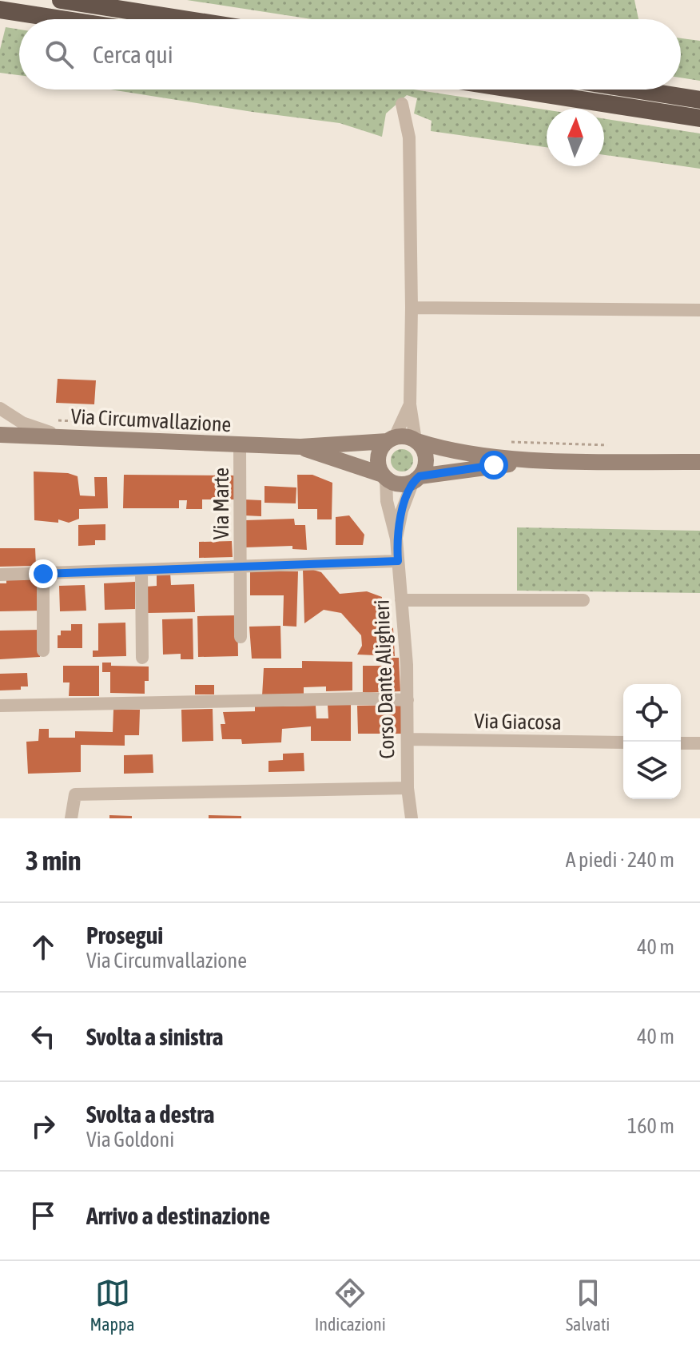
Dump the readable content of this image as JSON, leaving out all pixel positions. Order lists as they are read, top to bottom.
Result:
{
  "streets": {
    "main road": ["Via Circumvallazione"],
    "street": ["Via Marte", "Corso Dante Alighieri", "Via Giacosa"]
  },
  "crossings": [
    ["Via Circumvallazione", "Via Marte"],
    ["Corso Dante Alighieri", "Via Giacosa"]
  ],
  "north": "top",
  "page": {
    "search": "Cerca qui",
    "heading": ["3 min", "A piedi · 240 m"],
    "list": [
      ["Prosegui", "Via Circumvallazione", "40 m"],
      ["Svolta a sinistra", "40 m"],
      ["Svolta a destra", "Via Goldoni", "160 m"],
      "Arrivo a destinazione"
    ],
    "nav": ["Mappa", "Indicazioni", "Salvati"]
  }
}
